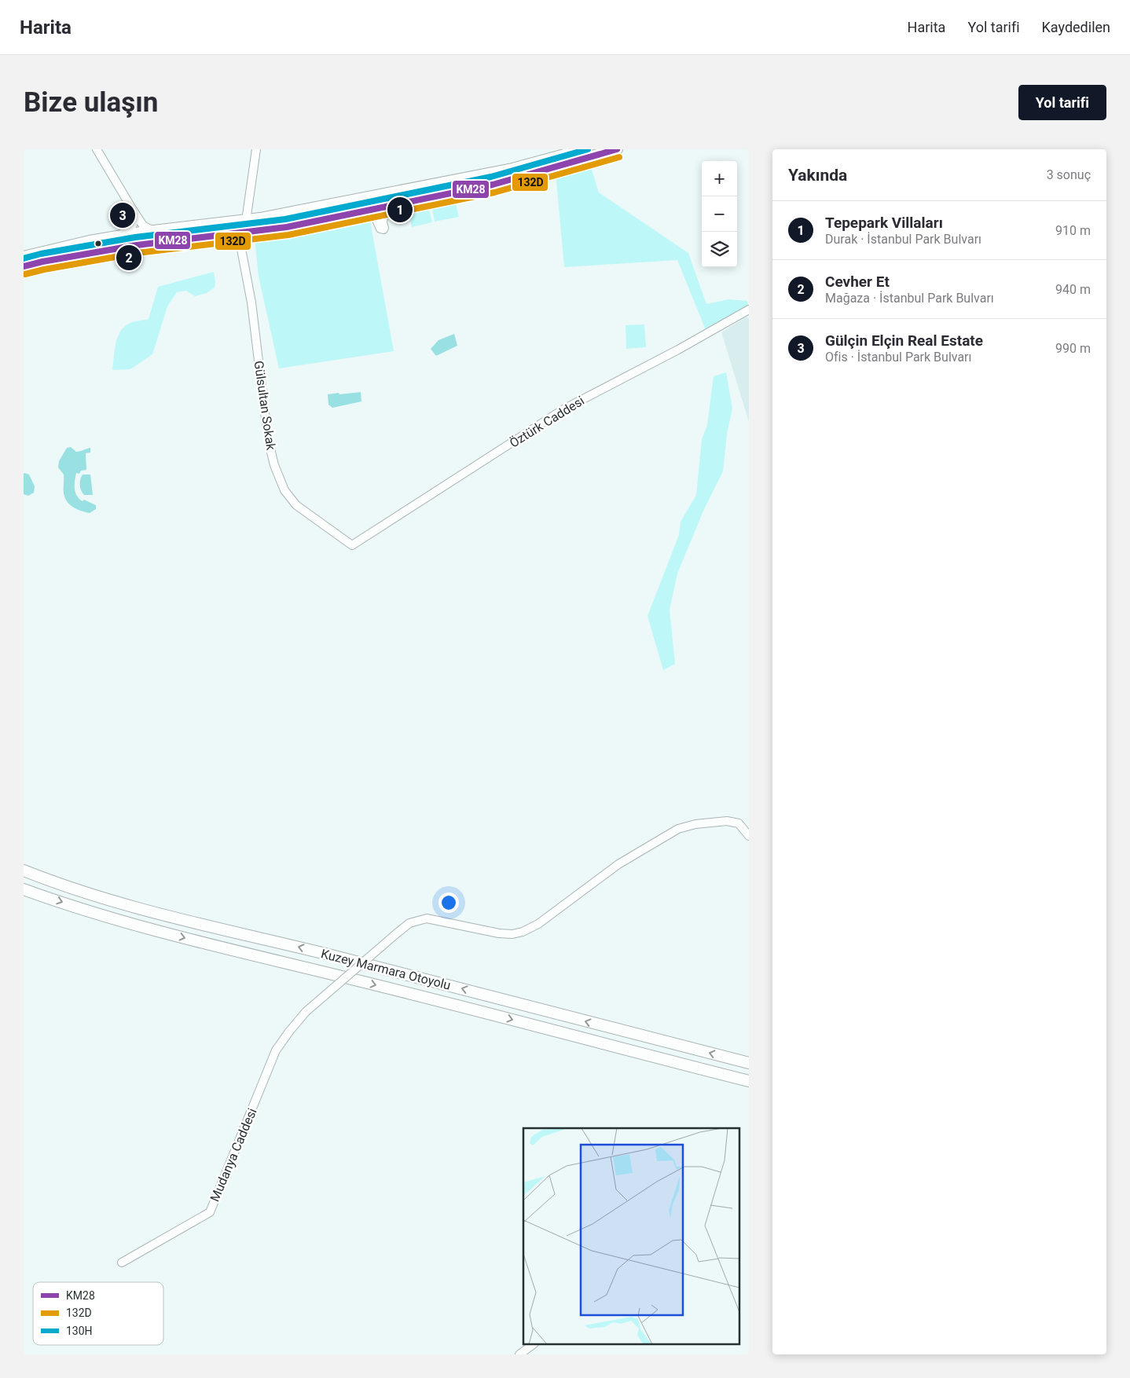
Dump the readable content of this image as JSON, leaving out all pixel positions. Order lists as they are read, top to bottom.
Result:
{
  "streets": {
    "highway": ["Kuzey Marmara Otoyolu"],
    "street": ["Gülsultan Sokak", "Öztürk Caddesi", "Mudanya Caddesi"]
  },
  "crossings": [
    ["Gülsultan Sokak", "Öztürk Caddesi"]
  ],
  "lines": ["transit line KM28", "transit line 130H", "transit line 132D"],
  "legend": ["KM28", "132D", "130H"],
  "page": {
    "header": "Harita",
    "nav": ["Harita", "Yol tarifi", "Kaydedilen"],
    "buttons": "Yol tarifi",
    "title": "Bize ulaşın",
    "heading": ["Yakında", "3 sonuç"],
    "map_buttons": ["+", "−"],
    "pins": ["1", "3", "2"],
    "list": [
      {
        "mark": "1",
        "name": "Tepepark Villaları",
        "note": "Durak · İstanbul Park Bulvarı",
        "value": "910 m"
      },
      {
        "mark": "2",
        "name": "Cevher Et",
        "note": "Mağaza · İstanbul Park Bulvarı",
        "value": "940 m"
      },
      {
        "mark": "3",
        "name": "Gülçin Elçin Real Estate",
        "note": "Ofis · İstanbul Park Bulvarı",
        "value": "990 m"
      }
    ]
  }
}
